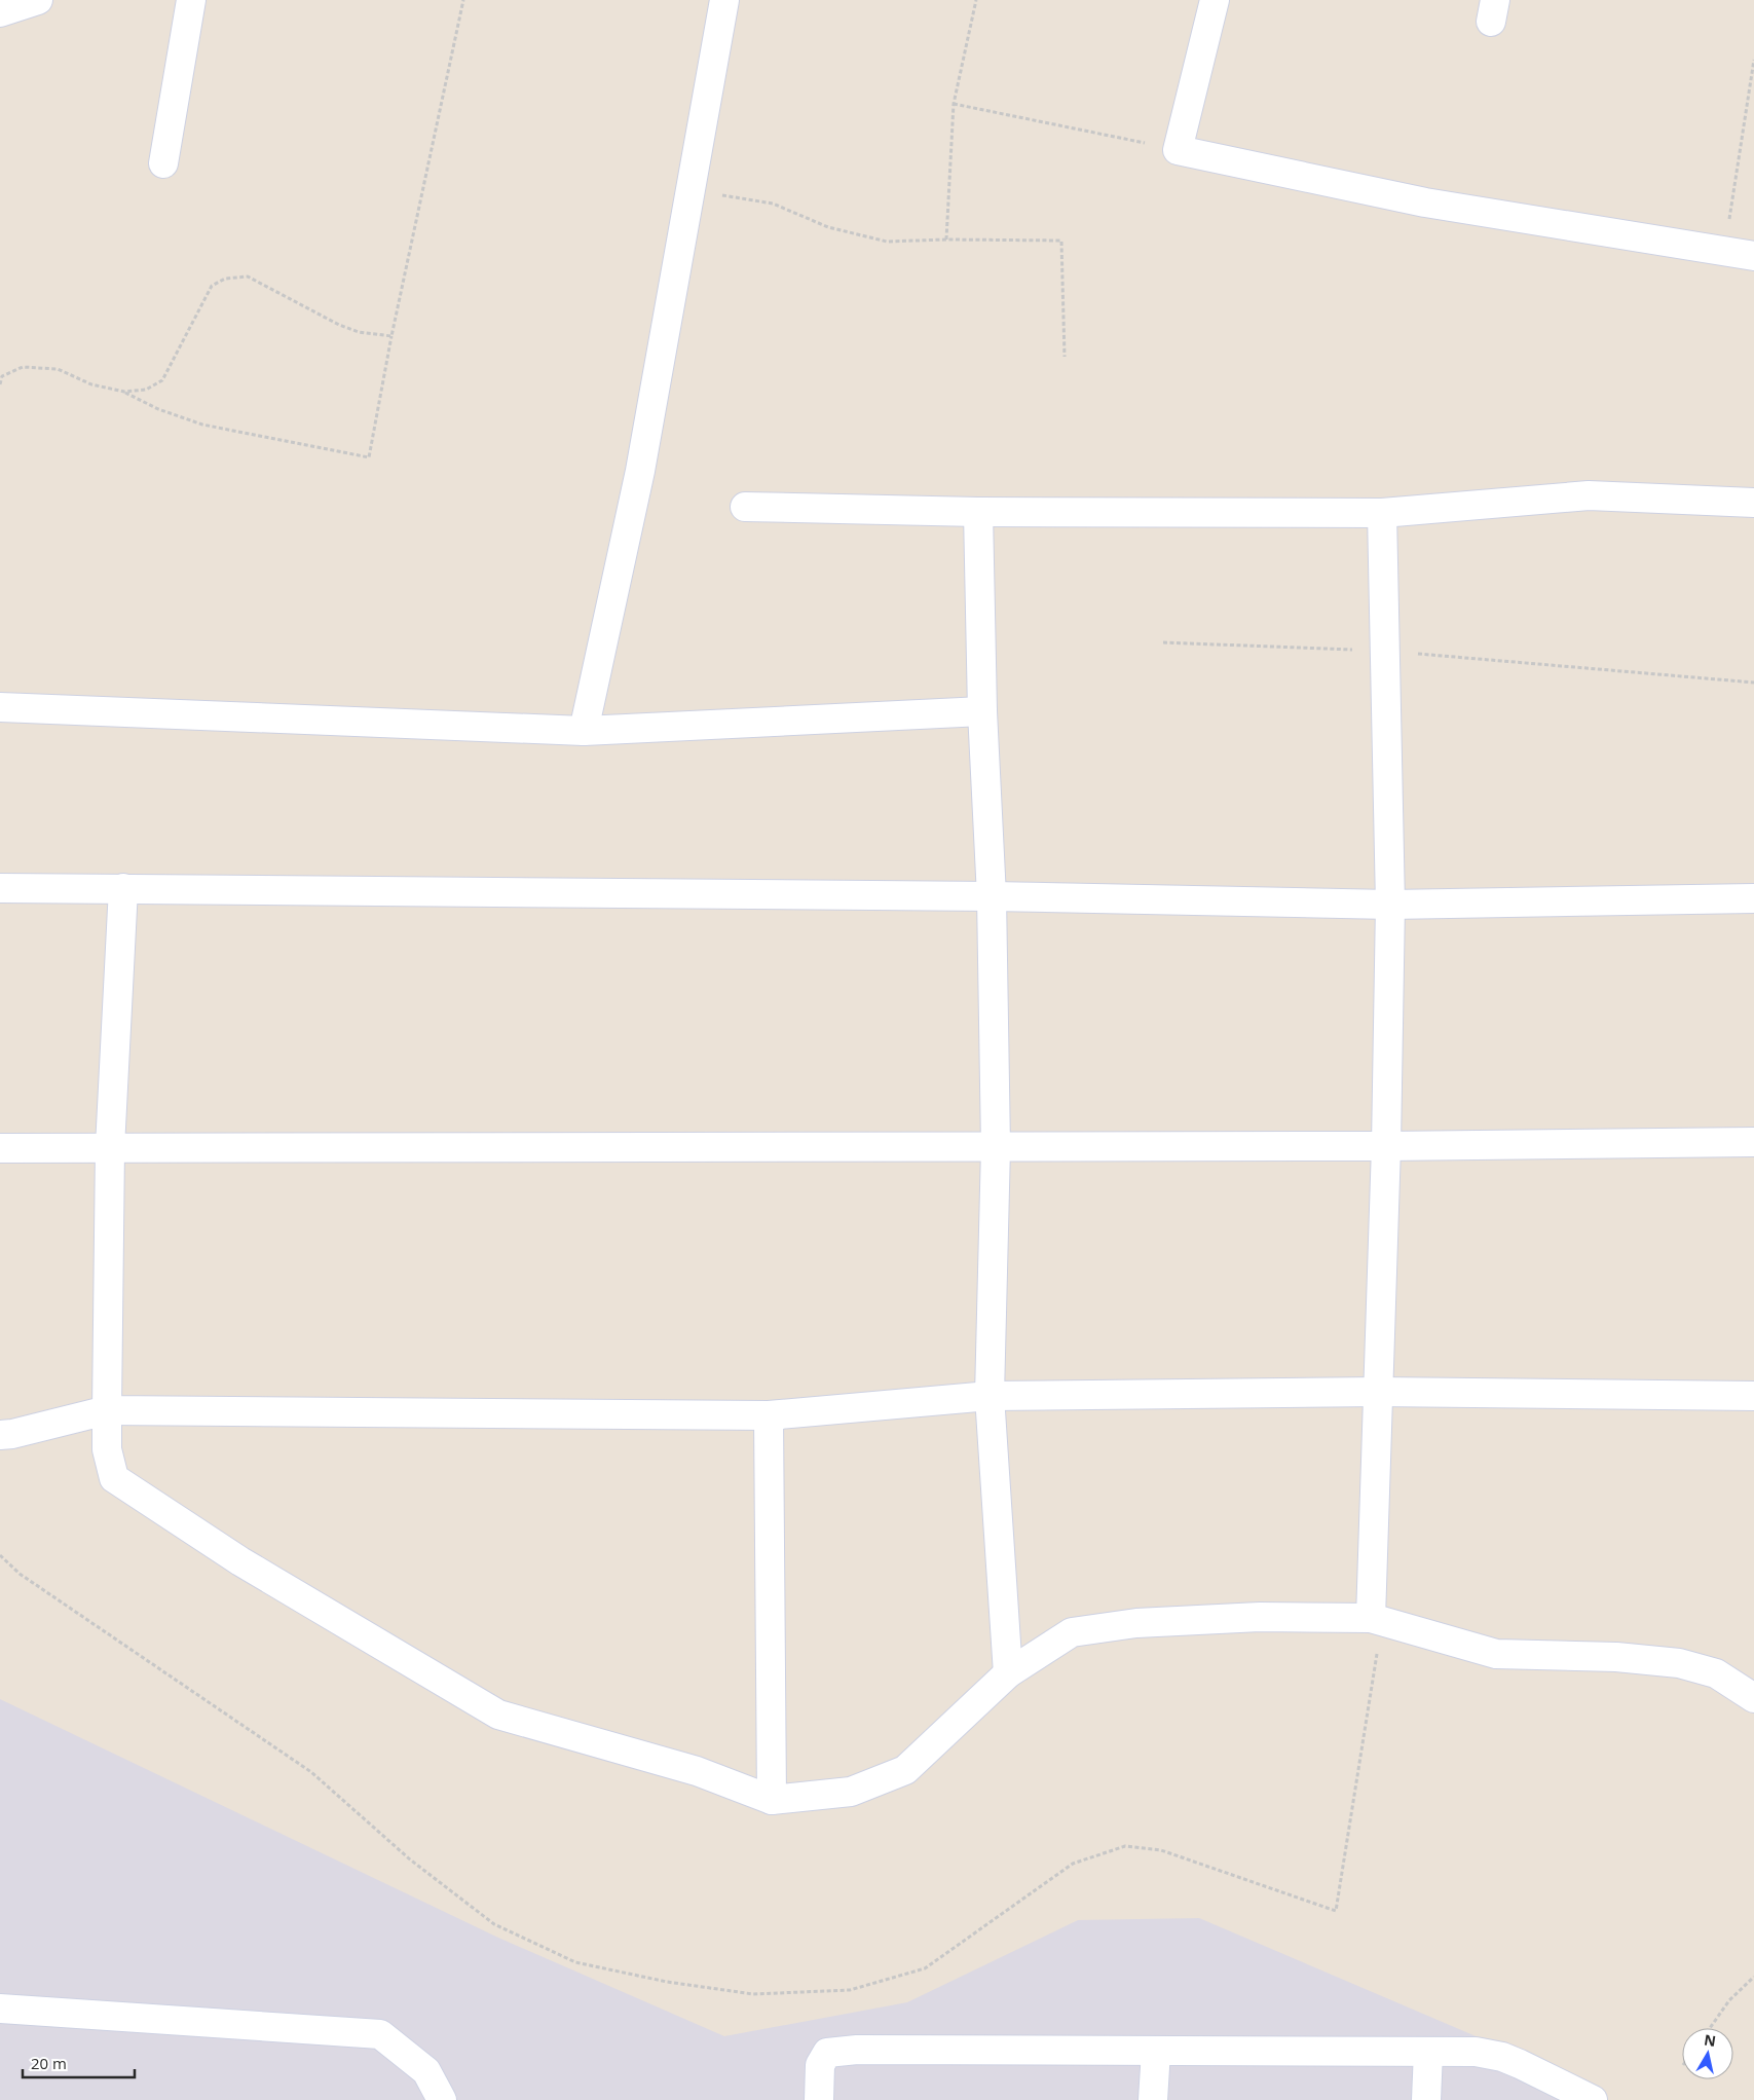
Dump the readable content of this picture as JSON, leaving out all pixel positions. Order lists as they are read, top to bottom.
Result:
{
  "scale_bar": "20 m",
  "north": "top"
}
